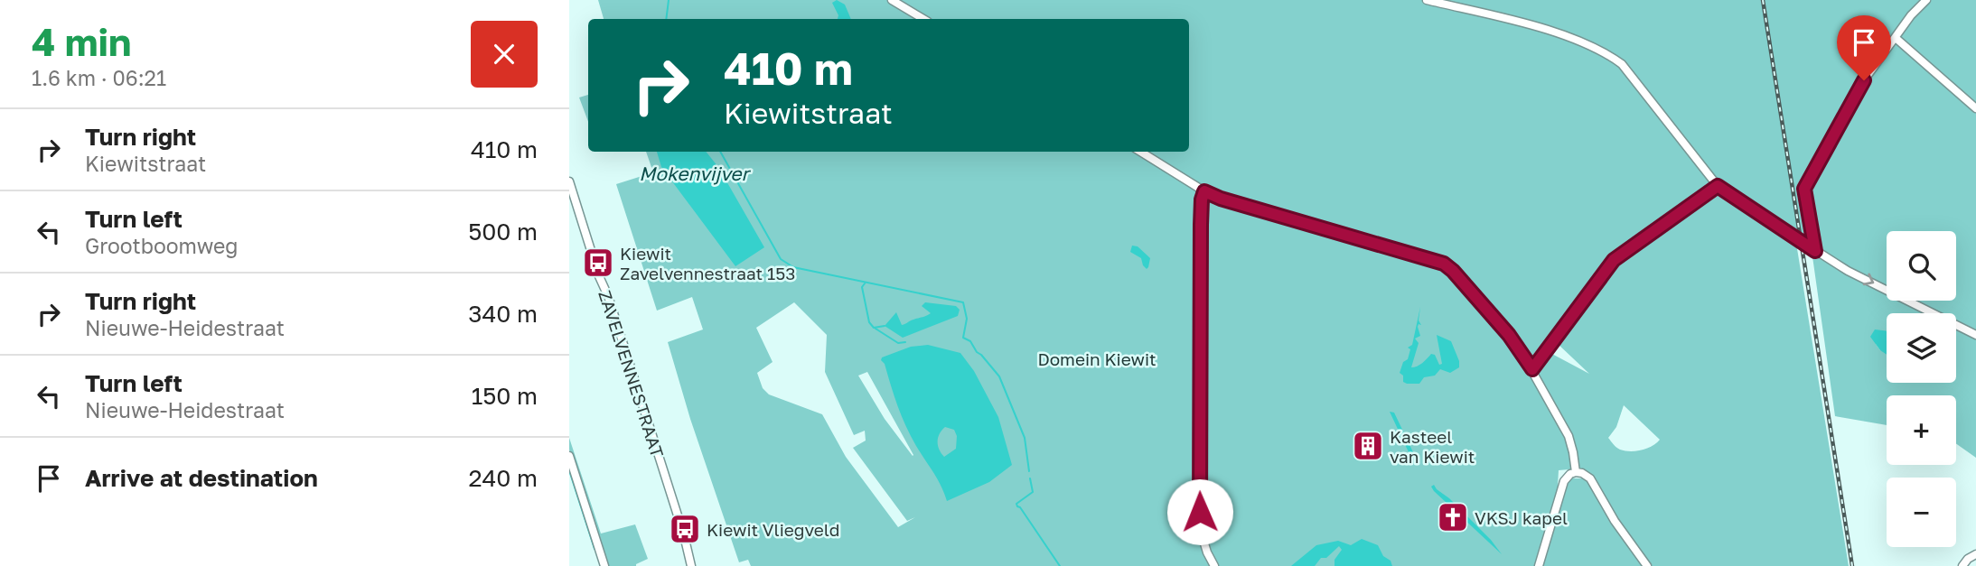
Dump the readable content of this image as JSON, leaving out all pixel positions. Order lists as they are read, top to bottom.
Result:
{
  "streets": {
    "street": ["ZAVELVENNESTRAAT"]
  },
  "water": ["Mokenvijver"],
  "parks": ["Domein Kiewit"],
  "places": {
    "bus stop": ["Kiewit Zavelvennestraat 153", "Kiewit Vliegveld"],
    "building": ["Kasteel van Kiewit"],
    "church": ["VKSJ kapel"]
  },
  "page": {
    "heading": ["4 min", "1.6 km · 06:21"],
    "turn": ["410 m", "Kiewitstraat"],
    "list": [
      {
        "name": "Turn right",
        "note": "Kiewitstraat",
        "value": "410 m"
      },
      {
        "name": "Turn left",
        "note": "Grootboomweg",
        "value": "500 m"
      },
      {
        "name": "Turn right",
        "note": "Nieuwe-Heidestraat",
        "value": "340 m"
      },
      {
        "name": "Turn left",
        "note": "Nieuwe-Heidestraat",
        "value": "150 m"
      },
      {
        "name": "Arrive at destination",
        "value": "240 m"
      }
    ],
    "map_buttons": ["+", "−"]
  }
}
